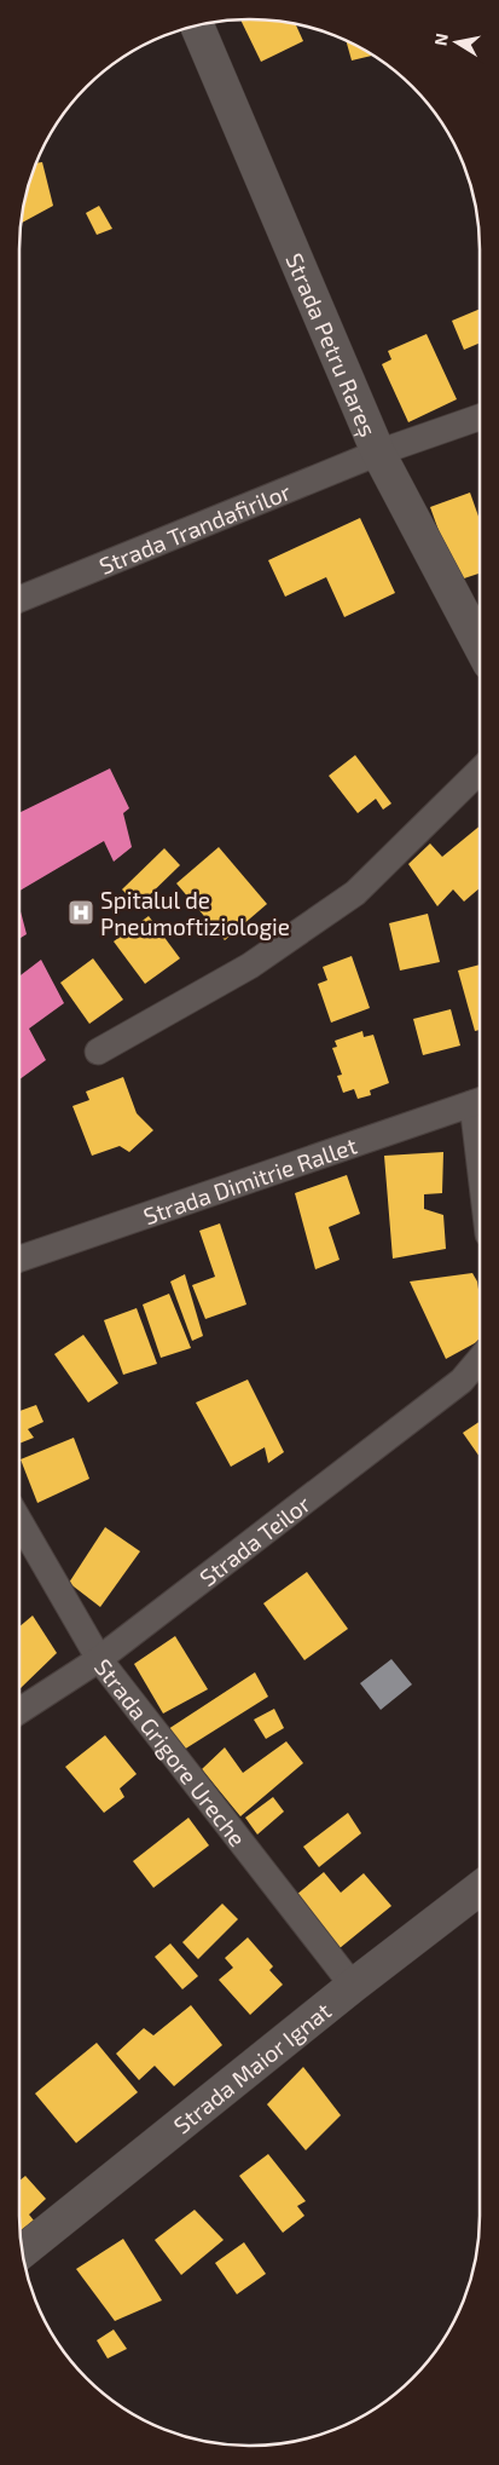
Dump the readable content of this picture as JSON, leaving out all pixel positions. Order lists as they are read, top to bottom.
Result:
{
  "streets": {
    "street": [
      "Strada Petru Rareș",
      "Strada Trandafirilor",
      "Strada Dimitrie Rallet",
      "Strada Teilor",
      "Strada Grigore Ureche",
      "Strada Maior Ignat"
    ]
  },
  "crossings": [
    ["Strada Petru Rareș", "Strada Trandafirilor"],
    ["Strada Teilor", "Strada Grigore Ureche"],
    ["Strada Grigore Ureche", "Strada Maior Ignat"]
  ],
  "places": {
    "hospital": ["Spitalul de Pneumoftiziologie"]
  },
  "north": "left"
}
